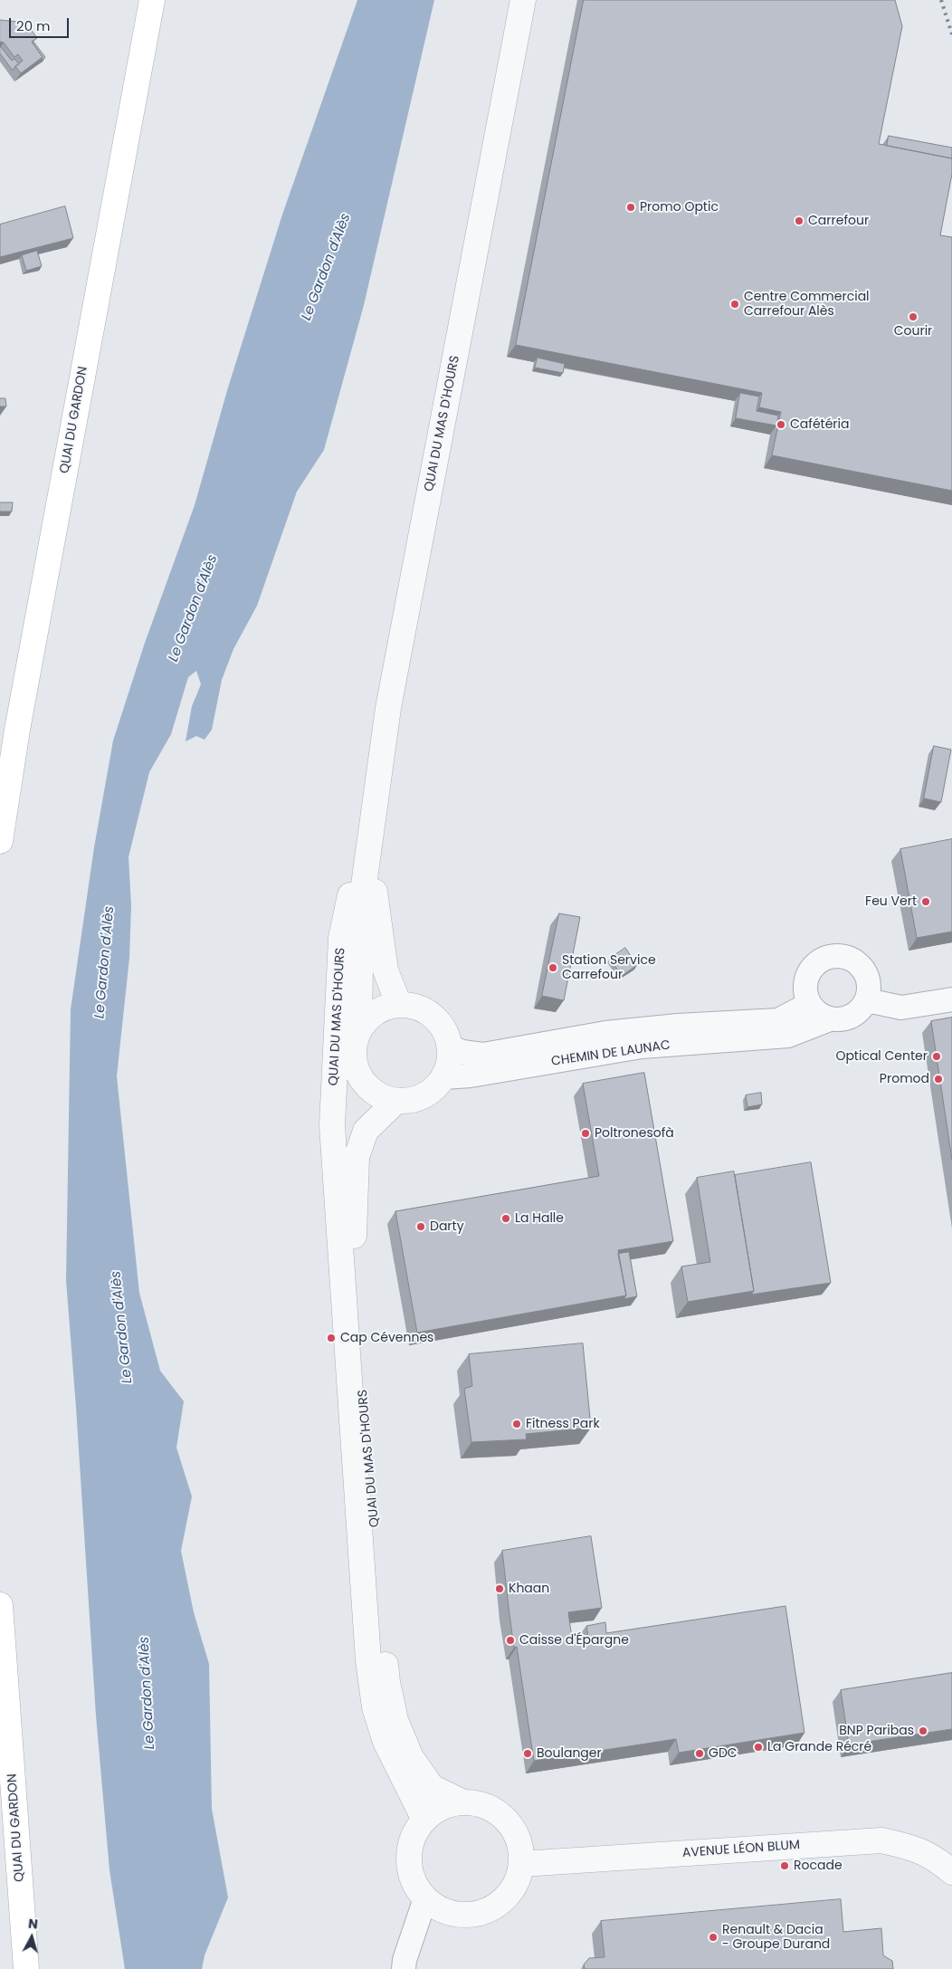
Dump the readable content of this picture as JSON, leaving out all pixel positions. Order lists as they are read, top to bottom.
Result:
{
  "streets": {
    "main road": ["QUAI DU GARDON"],
    "street": ["QUAI DU MAS D'HOURS", "CHEMIN DE LAUNAC", "AVENUE LÉON BLUM"]
  },
  "crossings": [
    ["QUAI DU MAS D'HOURS", "CHEMIN DE LAUNAC"],
    ["QUAI DU MAS D'HOURS", "AVENUE LÉON BLUM"]
  ],
  "water": ["Le Gardon d'Alès"],
  "places": [
    "Promo Optic",
    "Carrefour",
    "Centre Commercial Carrefour Alès",
    "Courir",
    "Cafétéria",
    "Feu Vert",
    "Station Service Carrefour",
    "Optical Center",
    "Promod",
    "Poltronesofà",
    "La Halle",
    "Darty",
    "Cap Cévennes",
    "Fitness Park",
    "Khaan",
    "Caisse d'Épargne",
    "BNP Paribas",
    "La Grande Récré",
    "Boulanger",
    "GDC",
    "Rocade",
    "Renault & Dacia - Groupe Durand"
  ],
  "scale_bar": "20 m",
  "north": "top"
}
